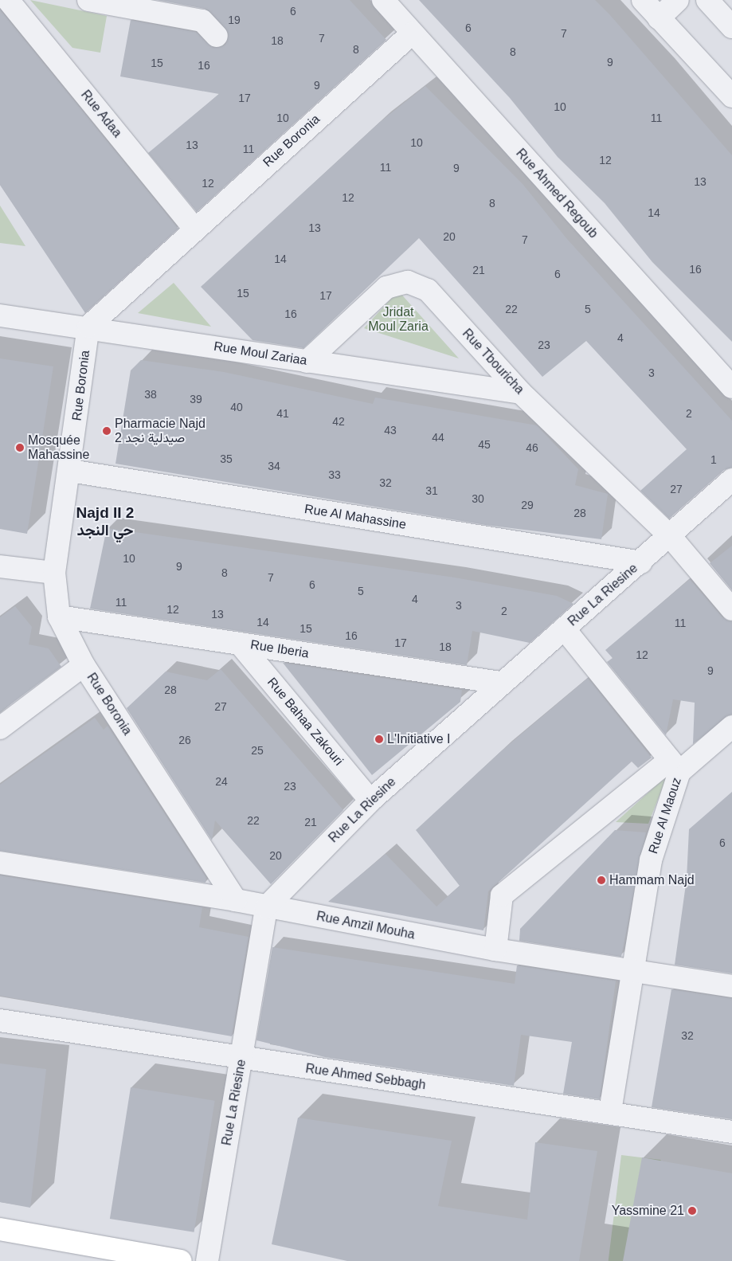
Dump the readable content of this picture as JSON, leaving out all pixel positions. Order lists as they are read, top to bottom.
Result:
{
  "streets": {
    "street": [
      "Rue Adaa",
      "Rue Boronia",
      "Rue Ahmed Regoub",
      "Rue Moul Zariaa",
      "Rue Tbouricha",
      "Rue Al Mahassine",
      "Rue La Riesine",
      "Rue Iberia",
      "Rue Bahaa Zakouri",
      "Rue Al Maouz",
      "Rue Amzil Mouha",
      "Rue Ahmed Sebbagh"
    ]
  },
  "crossings": [
    ["Rue Adaa", "Rue Boronia"],
    ["Rue Boronia", "Rue Ahmed Regoub"],
    ["Rue Boronia", "Rue Moul Zariaa"],
    ["Rue Boronia", "Rue Al Mahassine"],
    ["Rue Boronia", "Rue Iberia"],
    ["Rue Boronia", "Rue Amzil Mouha"],
    ["Rue Moul Zariaa", "Rue Tbouricha"],
    ["Rue Tbouricha", "Rue La Riesine"],
    ["Rue Al Mahassine", "Rue La Riesine"],
    ["Rue La Riesine", "Rue Iberia"],
    ["Rue La Riesine", "Rue Bahaa Zakouri"],
    ["Rue La Riesine", "Rue Al Maouz"],
    ["Rue La Riesine", "Rue Amzil Mouha"],
    ["Rue La Riesine", "Rue Ahmed Sebbagh"],
    ["Rue Iberia", "Rue Bahaa Zakouri"],
    ["Rue Al Maouz", "Rue Amzil Mouha"],
    ["Rue Al Maouz", "Rue Ahmed Sebbagh"]
  ],
  "districts": ["Najd II 2 حي النجد"],
  "parks": ["Jridat Moul Zaria"],
  "places": [
    "Pharmacie Najd 2 صيدلية نجد",
    "Mosquée Mahassine",
    "L'Initiative I",
    "Hammam Najd",
    "Yassmine 21"
  ],
  "house_numbers": [
    "6",
    "19",
    "6",
    "7",
    "7",
    "18",
    "8",
    "8",
    "9",
    "15",
    "16",
    "9",
    "17",
    "10",
    "10",
    "11",
    "10",
    "13",
    "11",
    "12",
    "11",
    "9",
    "13",
    "12",
    "12",
    "8",
    "14",
    "13",
    "20",
    "7",
    "14",
    "16",
    "21",
    "6",
    "15",
    "17",
    "22",
    "5",
    "16",
    "4",
    "23",
    "3",
    "38",
    "39",
    "40",
    "41",
    "2",
    "42",
    "43",
    "44",
    "45",
    "46",
    "35",
    "1",
    "34",
    "33",
    "32",
    "27",
    "31",
    "30",
    "29",
    "28",
    "10",
    "9",
    "8",
    "7",
    "6",
    "5",
    "4",
    "11",
    "3",
    "12",
    "2",
    "13",
    "14",
    "11",
    "15",
    "16",
    "17",
    "18",
    "12",
    "9",
    "28",
    "27",
    "26",
    "25",
    "24",
    "23",
    "22",
    "21",
    "6",
    "20",
    "32"
  ]
}
